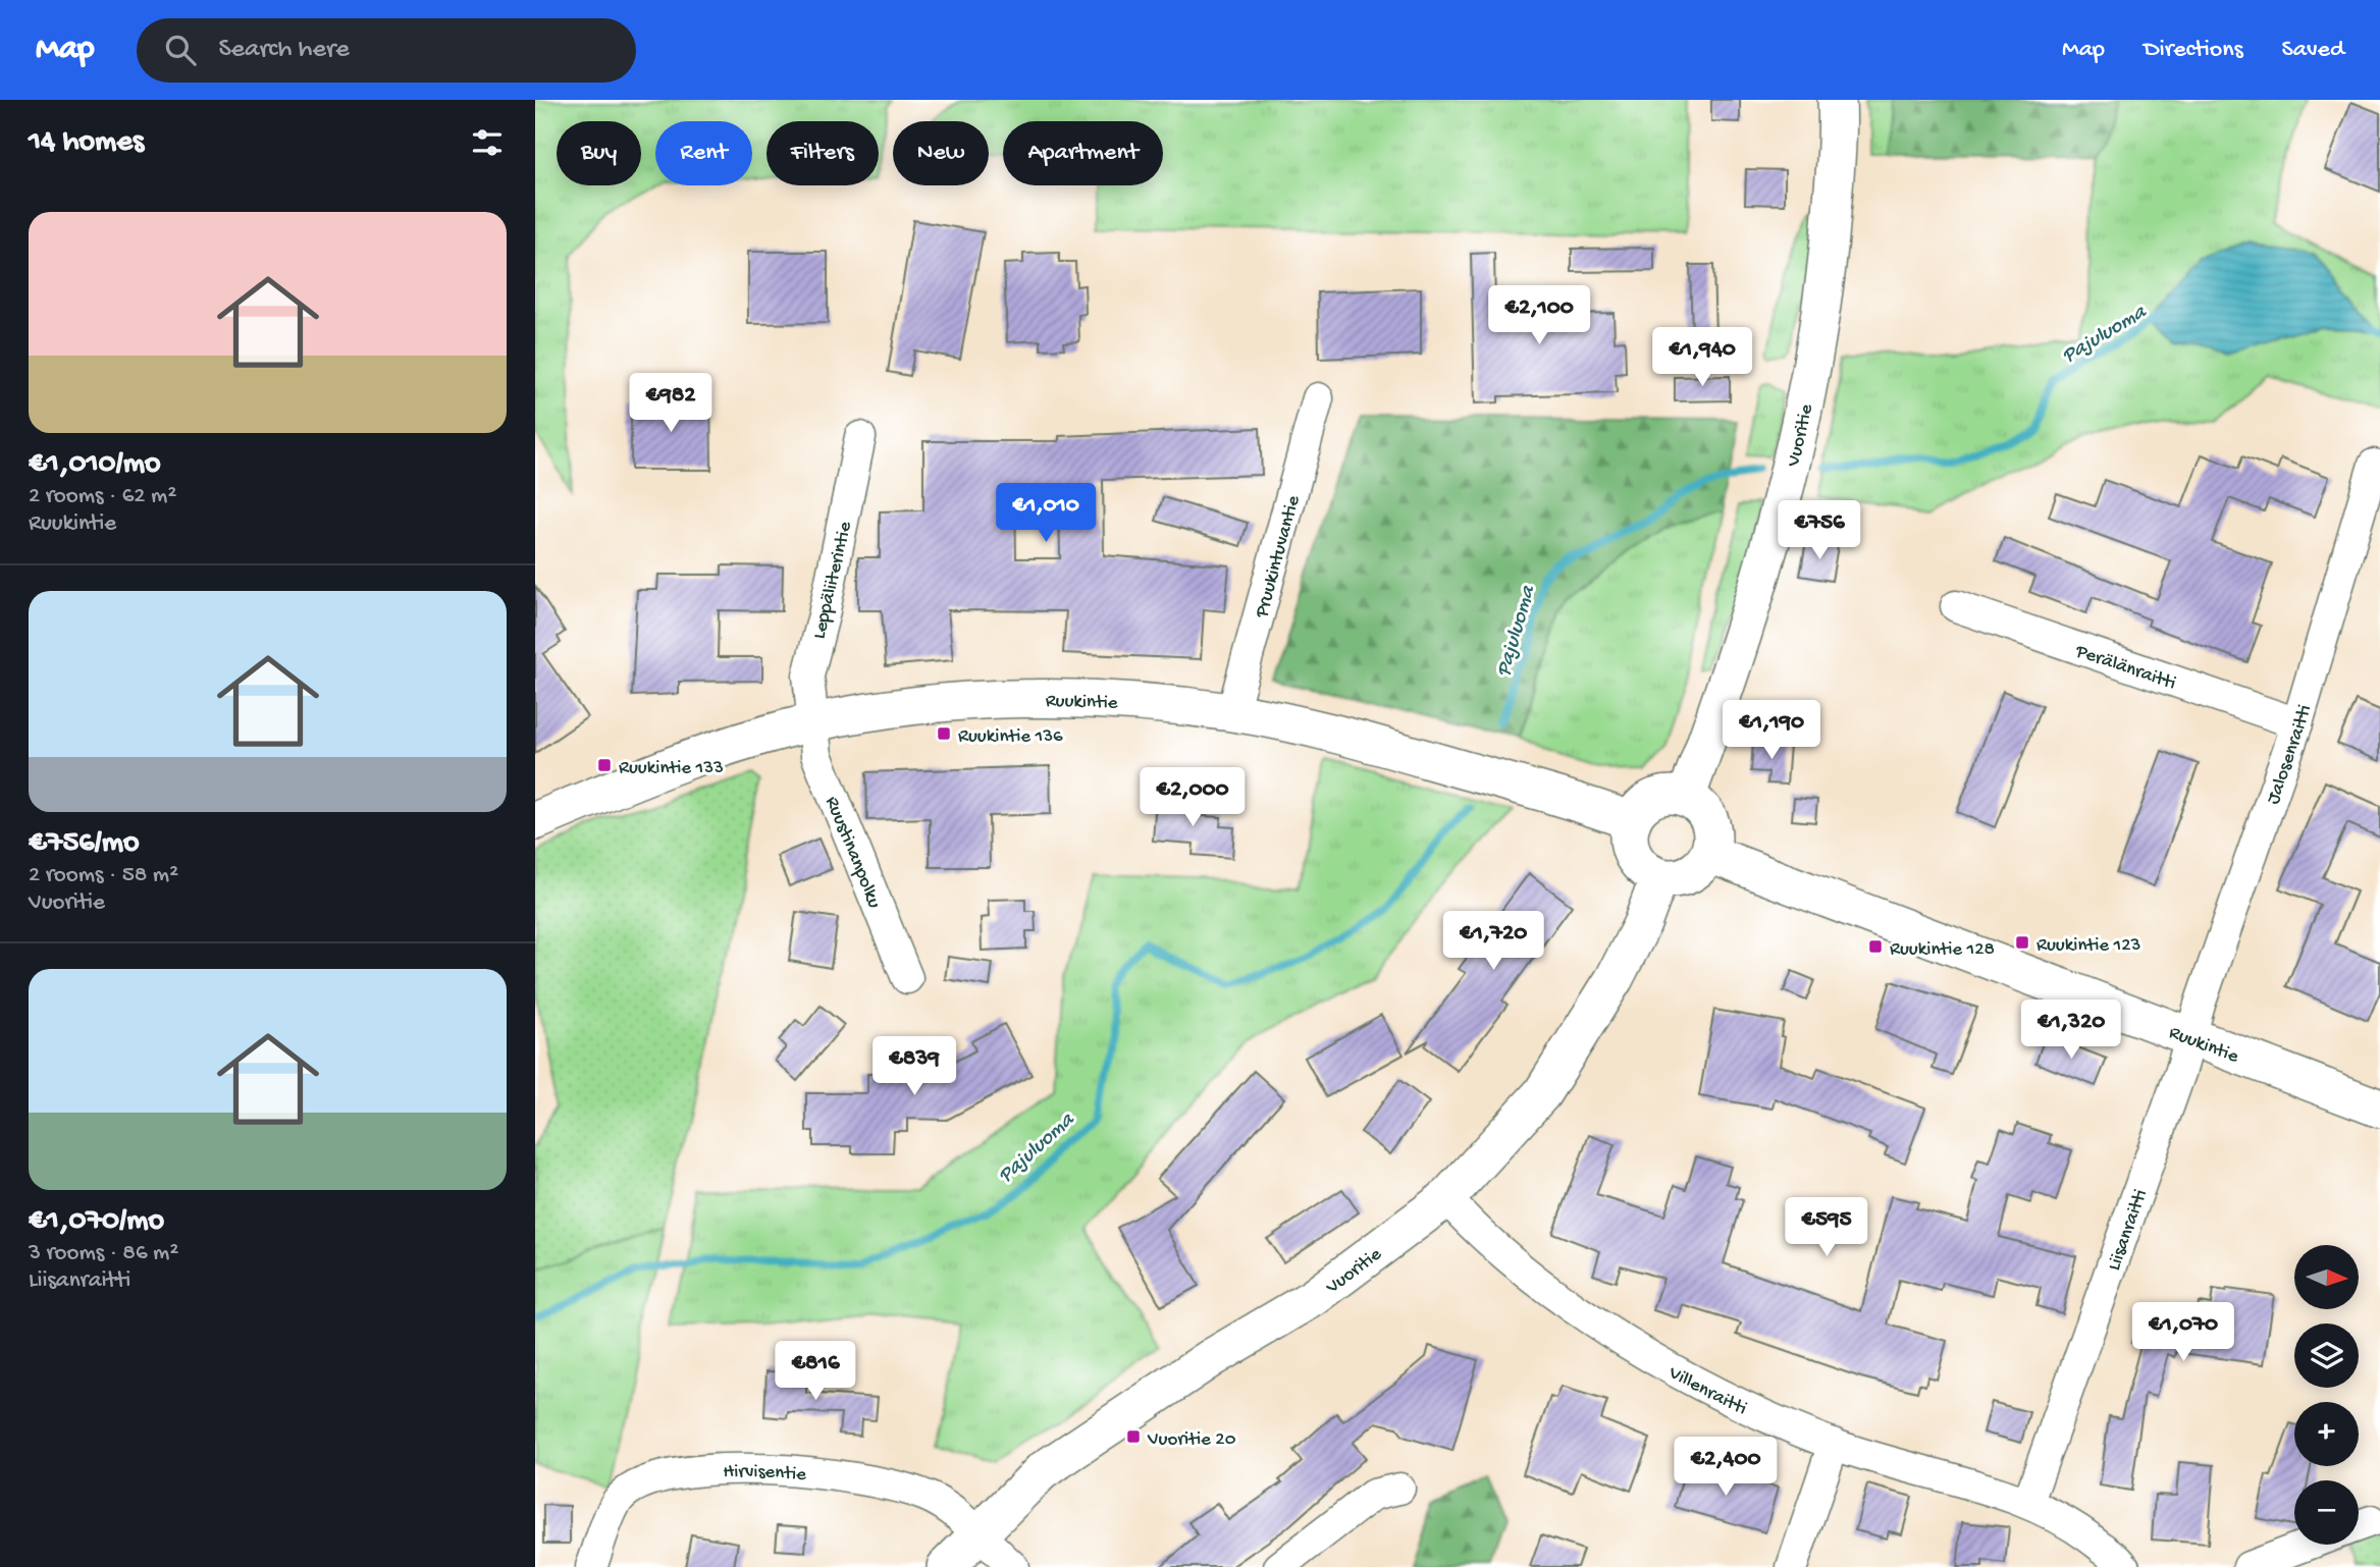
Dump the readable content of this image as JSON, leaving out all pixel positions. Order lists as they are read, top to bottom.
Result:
{
  "streets": {
    "street": [
      "Vuoritie",
      "Pruukintuvantie",
      "Leppäliiterintie",
      "Perälänraitti",
      "Ruukintie",
      "Jalosenraitti",
      "Ruustinanpolku",
      "Liisanraitti",
      "Villenraitti",
      "Hirvisentie"
    ]
  },
  "crossings": [
    ["Vuoritie", "Ruukintie"],
    ["Vuoritie", "Villenraitti"],
    ["Vuoritie", "Hirvisentie"],
    ["Pruukintuvantie", "Ruukintie"],
    ["Leppäliiterintie", "Ruukintie"],
    ["Leppäliiterintie", "Ruustinanpolku"],
    ["Perälänraitti", "Jalosenraitti"],
    ["Ruukintie", "Jalosenraitti"],
    ["Ruukintie", "Ruustinanpolku"],
    ["Ruukintie", "Liisanraitti"],
    ["Jalosenraitti", "Liisanraitti"],
    ["Liisanraitti", "Villenraitti"]
  ],
  "water": ["Pajuluoma"],
  "places": {
    "transit": [
      "Ruukintie 136",
      "Ruukintie 133",
      "Ruukintie 123",
      "Ruukintie 128",
      "Vuoritie 20"
    ]
  },
  "north": "right",
  "page": {
    "header": "Map",
    "search": "Search here",
    "nav": ["Map", "Directions", "Saved"],
    "heading": "14 homes",
    "chip": [
      "Buy",
      "Rent",
      "Filters",
      "New",
      "Apartment"
    ],
    "list": [
      {
        "name": "€1,010/mo",
        "note": "2 rooms · 62 m² · Ruukintie"
      },
      {
        "name": "€756/mo",
        "note": "2 rooms · 58 m² · Vuoritie"
      },
      {
        "name": "€1,070/mo",
        "note": "3 rooms · 86 m² · Liisanraitti"
      }
    ],
    "price": [
      "€2,100",
      "€1,940",
      "€982",
      "€1,010",
      "€756",
      "€1,190",
      "€2,000",
      "€1,720",
      "€1,320",
      "€839",
      "€595",
      "€1,070",
      "€816",
      "€2,400"
    ],
    "map_buttons": ["+", "−"]
  }
}
